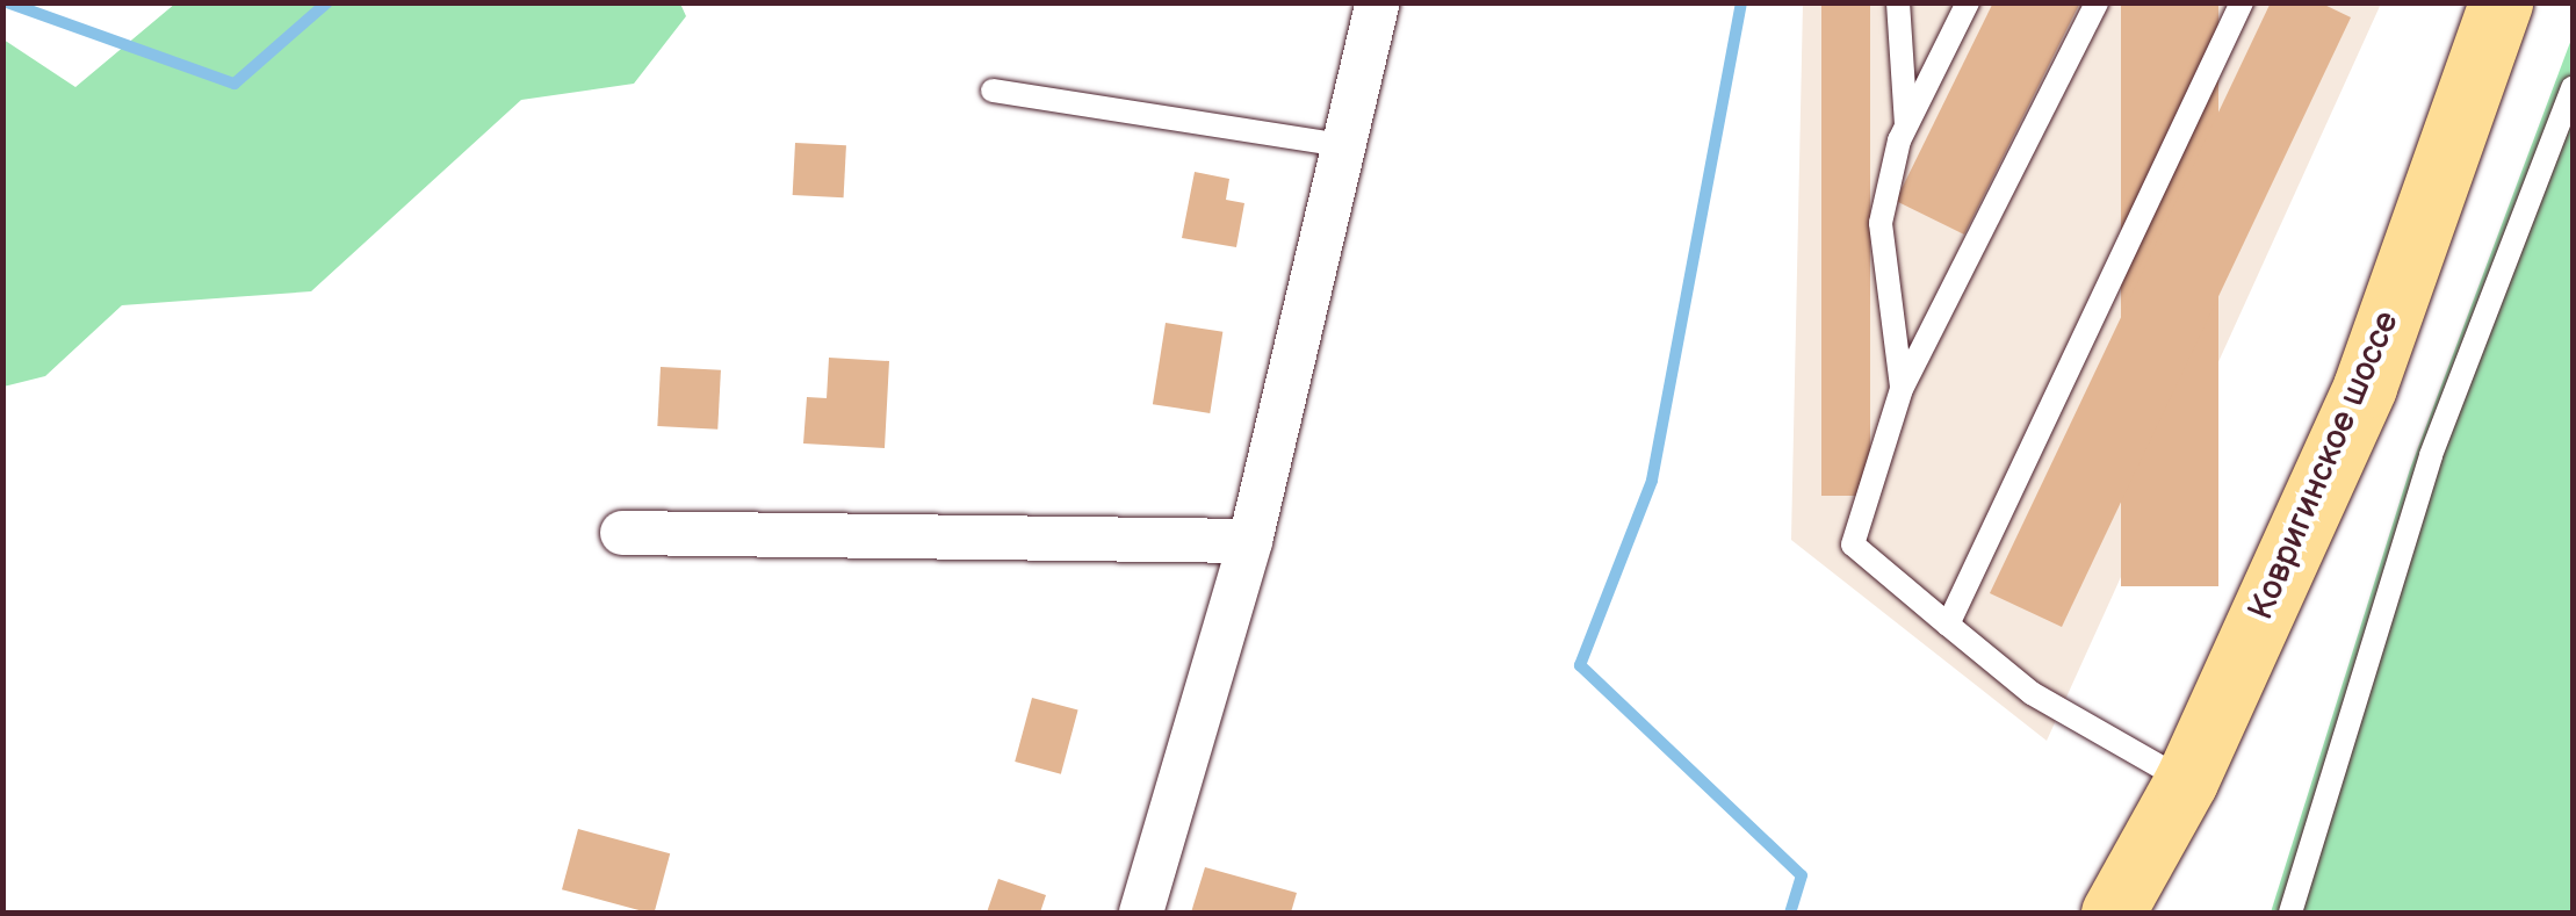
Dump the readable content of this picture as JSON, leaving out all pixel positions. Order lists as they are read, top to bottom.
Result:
{
  "streets": {
    "main road": ["Ковригинское шоссе"]
  }
}
